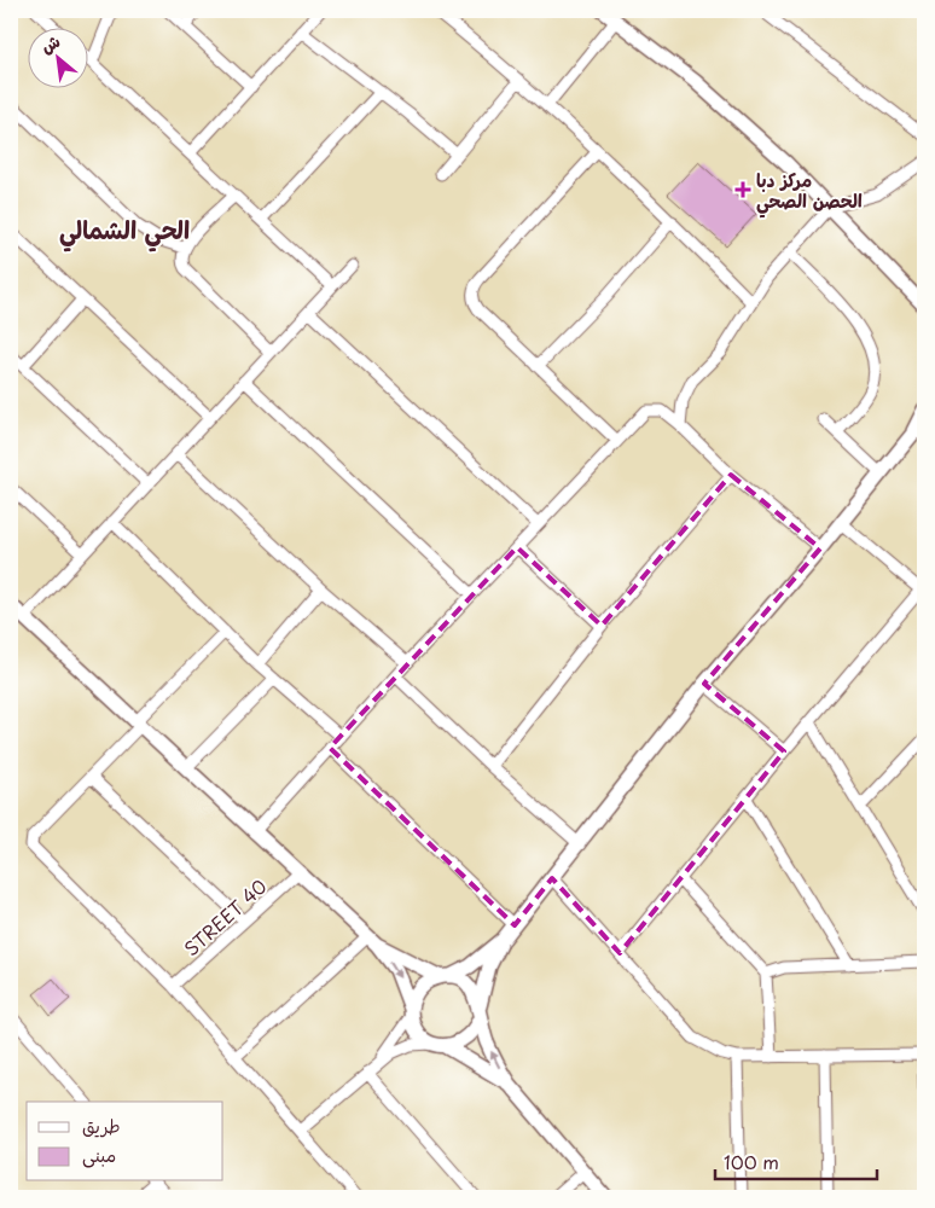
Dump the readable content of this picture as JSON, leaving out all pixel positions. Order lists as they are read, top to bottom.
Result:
{
  "streets": {
    "street": ["STREET 40"]
  },
  "districts": ["الحي الشمالي"],
  "places": {
    "health": ["مركز دبا الحصن الصحي"]
  },
  "legend": ["طريق", "مبنى"],
  "scale_bar": "100 m",
  "north": "top left"
}
